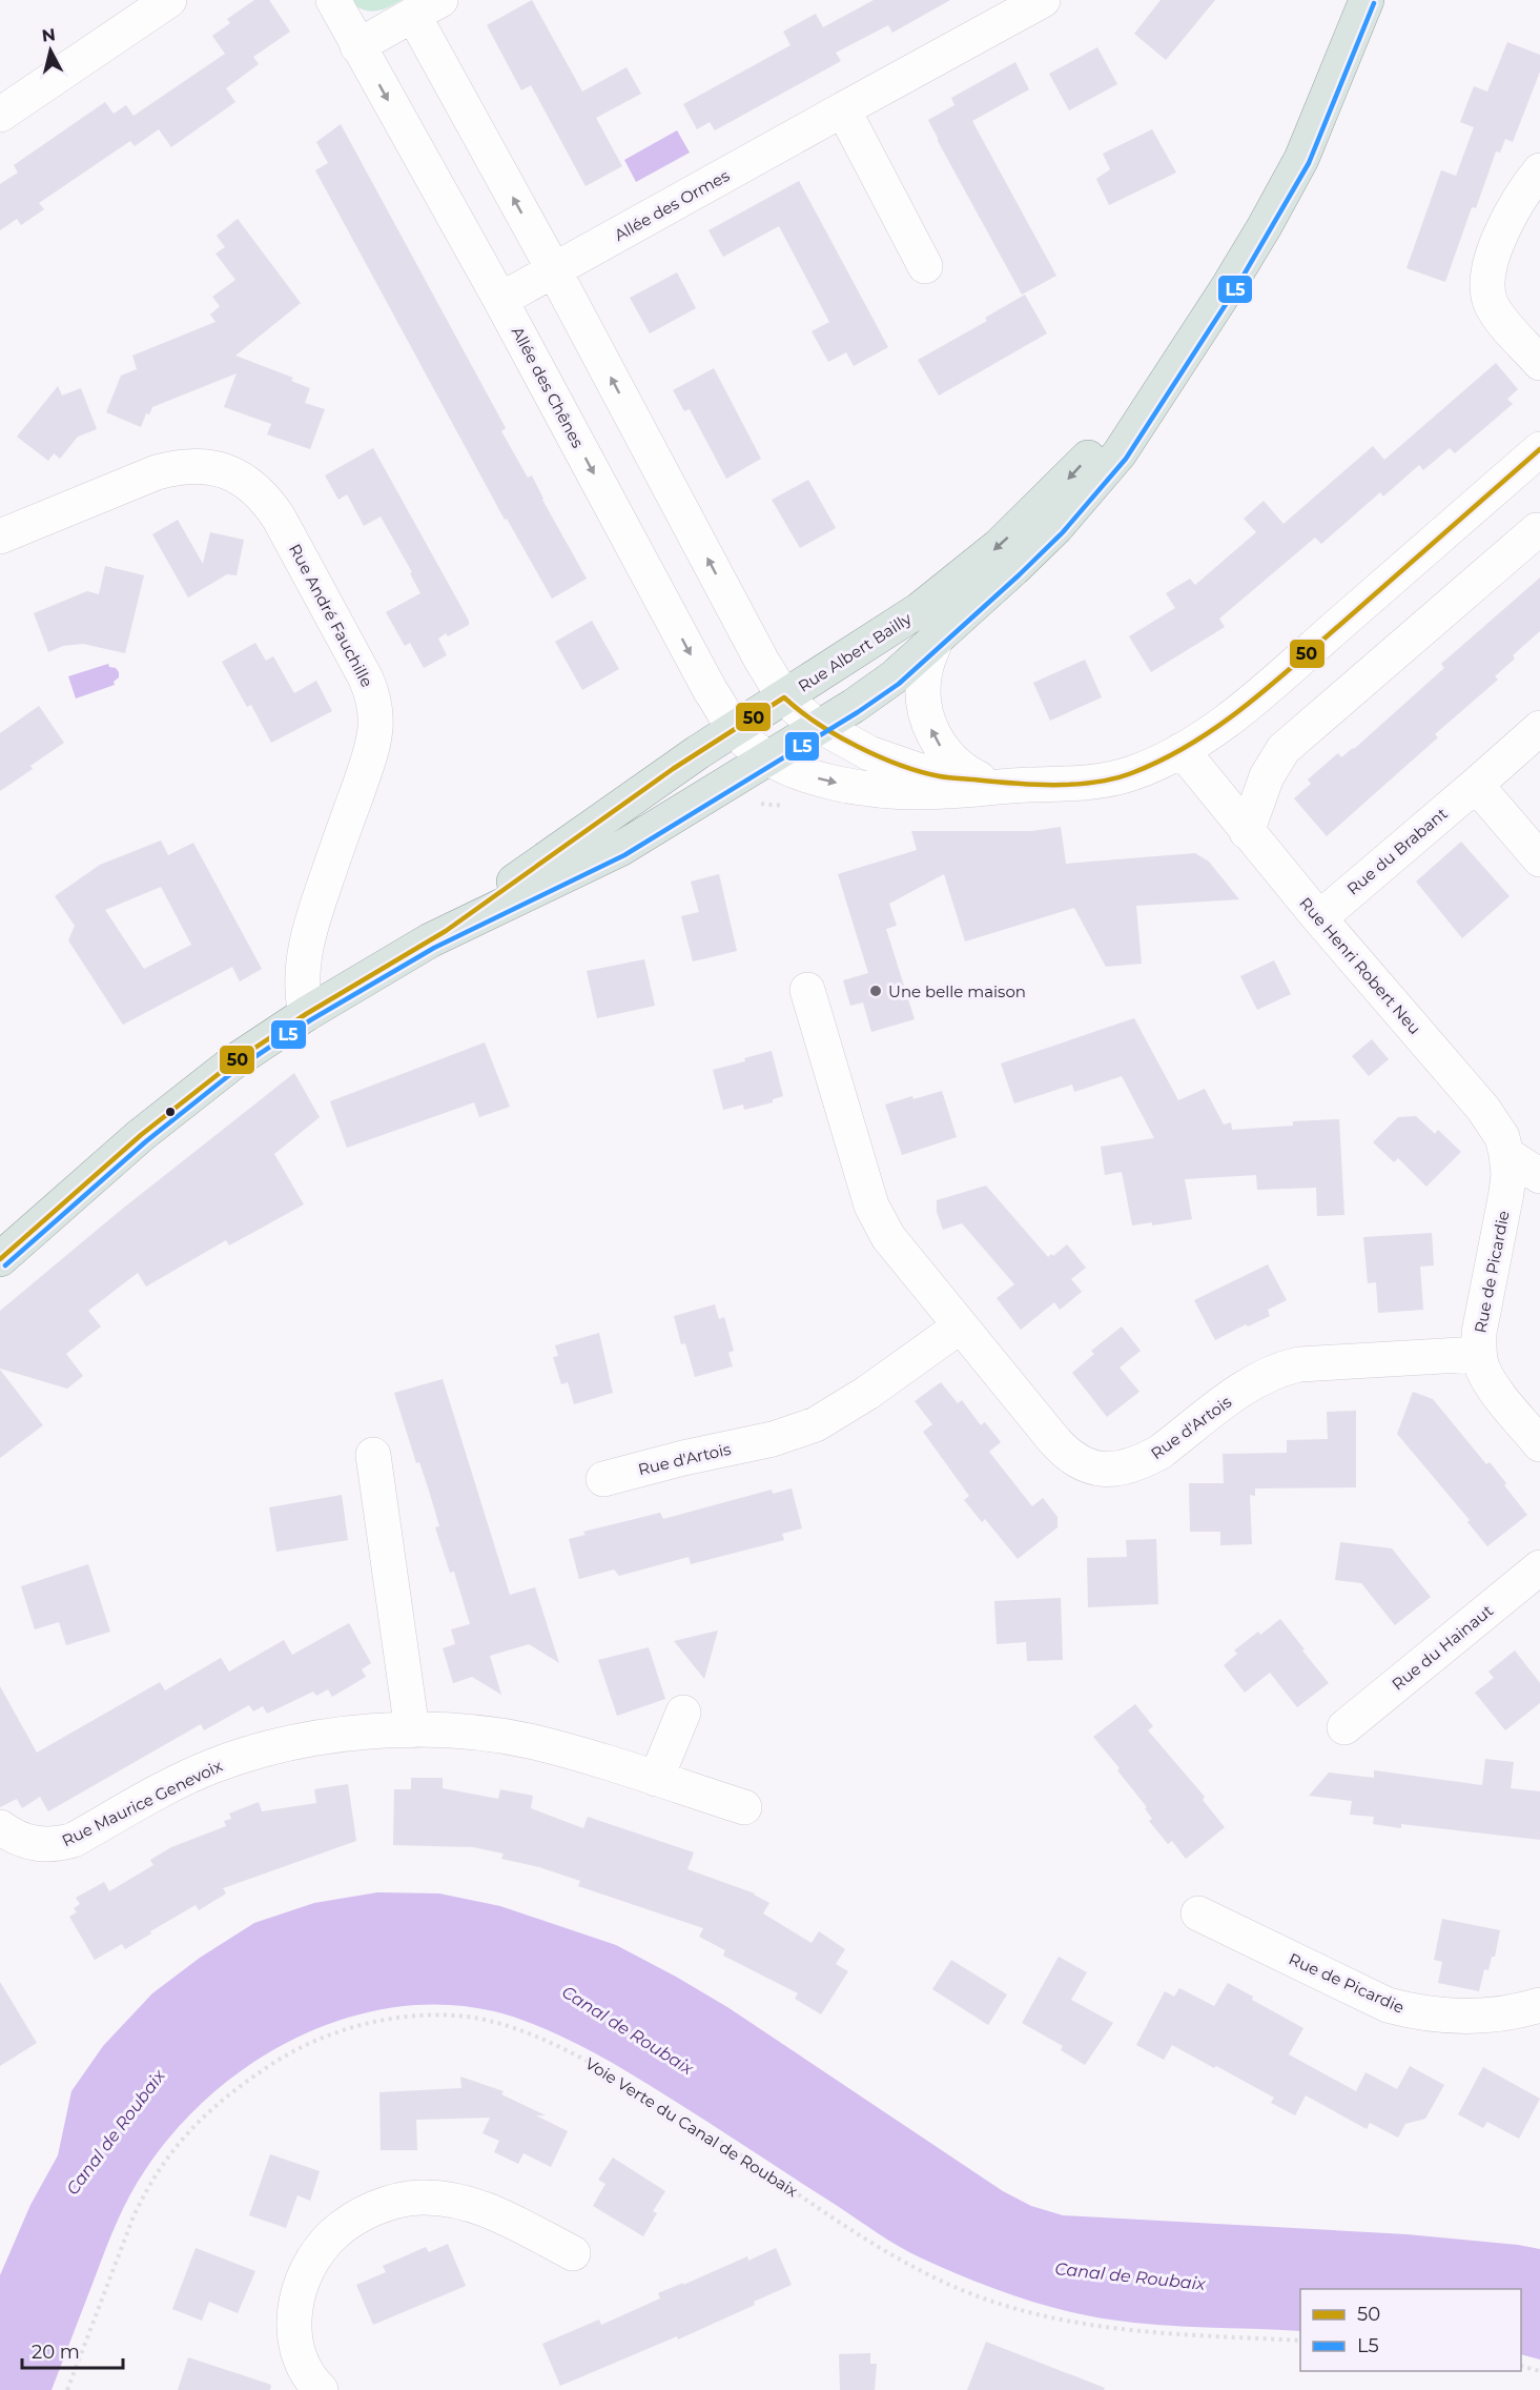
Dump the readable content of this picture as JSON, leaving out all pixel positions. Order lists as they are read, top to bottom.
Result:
{
  "streets": {
    "main road": ["Rue Albert Bailly"],
    "street": [
      "Allée des Ormes",
      "Allée des Chênes",
      "Rue André Fauchille",
      "Rue du Brabant",
      "Rue Henri Robert Neu",
      "Rue de Picardie",
      "Rue d'Artois",
      "Rue du Hainaut",
      "Rue Maurice Genevoix"
    ],
    "path": ["Voie Verte du Canal de Roubaix"]
  },
  "crossings": [
    ["Allée des Ormes", "Allée des Chênes"],
    ["Allée des Chênes", "Rue Albert Bailly"],
    ["Rue André Fauchille", "Rue Albert Bailly"],
    ["Rue du Brabant", "Rue Henri Robert Neu"],
    ["Rue Henri Robert Neu", "Rue de Picardie"],
    ["Rue de Picardie", "Rue d'Artois"]
  ],
  "water": ["Canal de Roubaix"],
  "places": ["Une belle maison"],
  "lines": ["transit line L5", "transit line 50"],
  "legend": ["50", "L5"],
  "scale_bar": "20 m",
  "north": "top"
}
